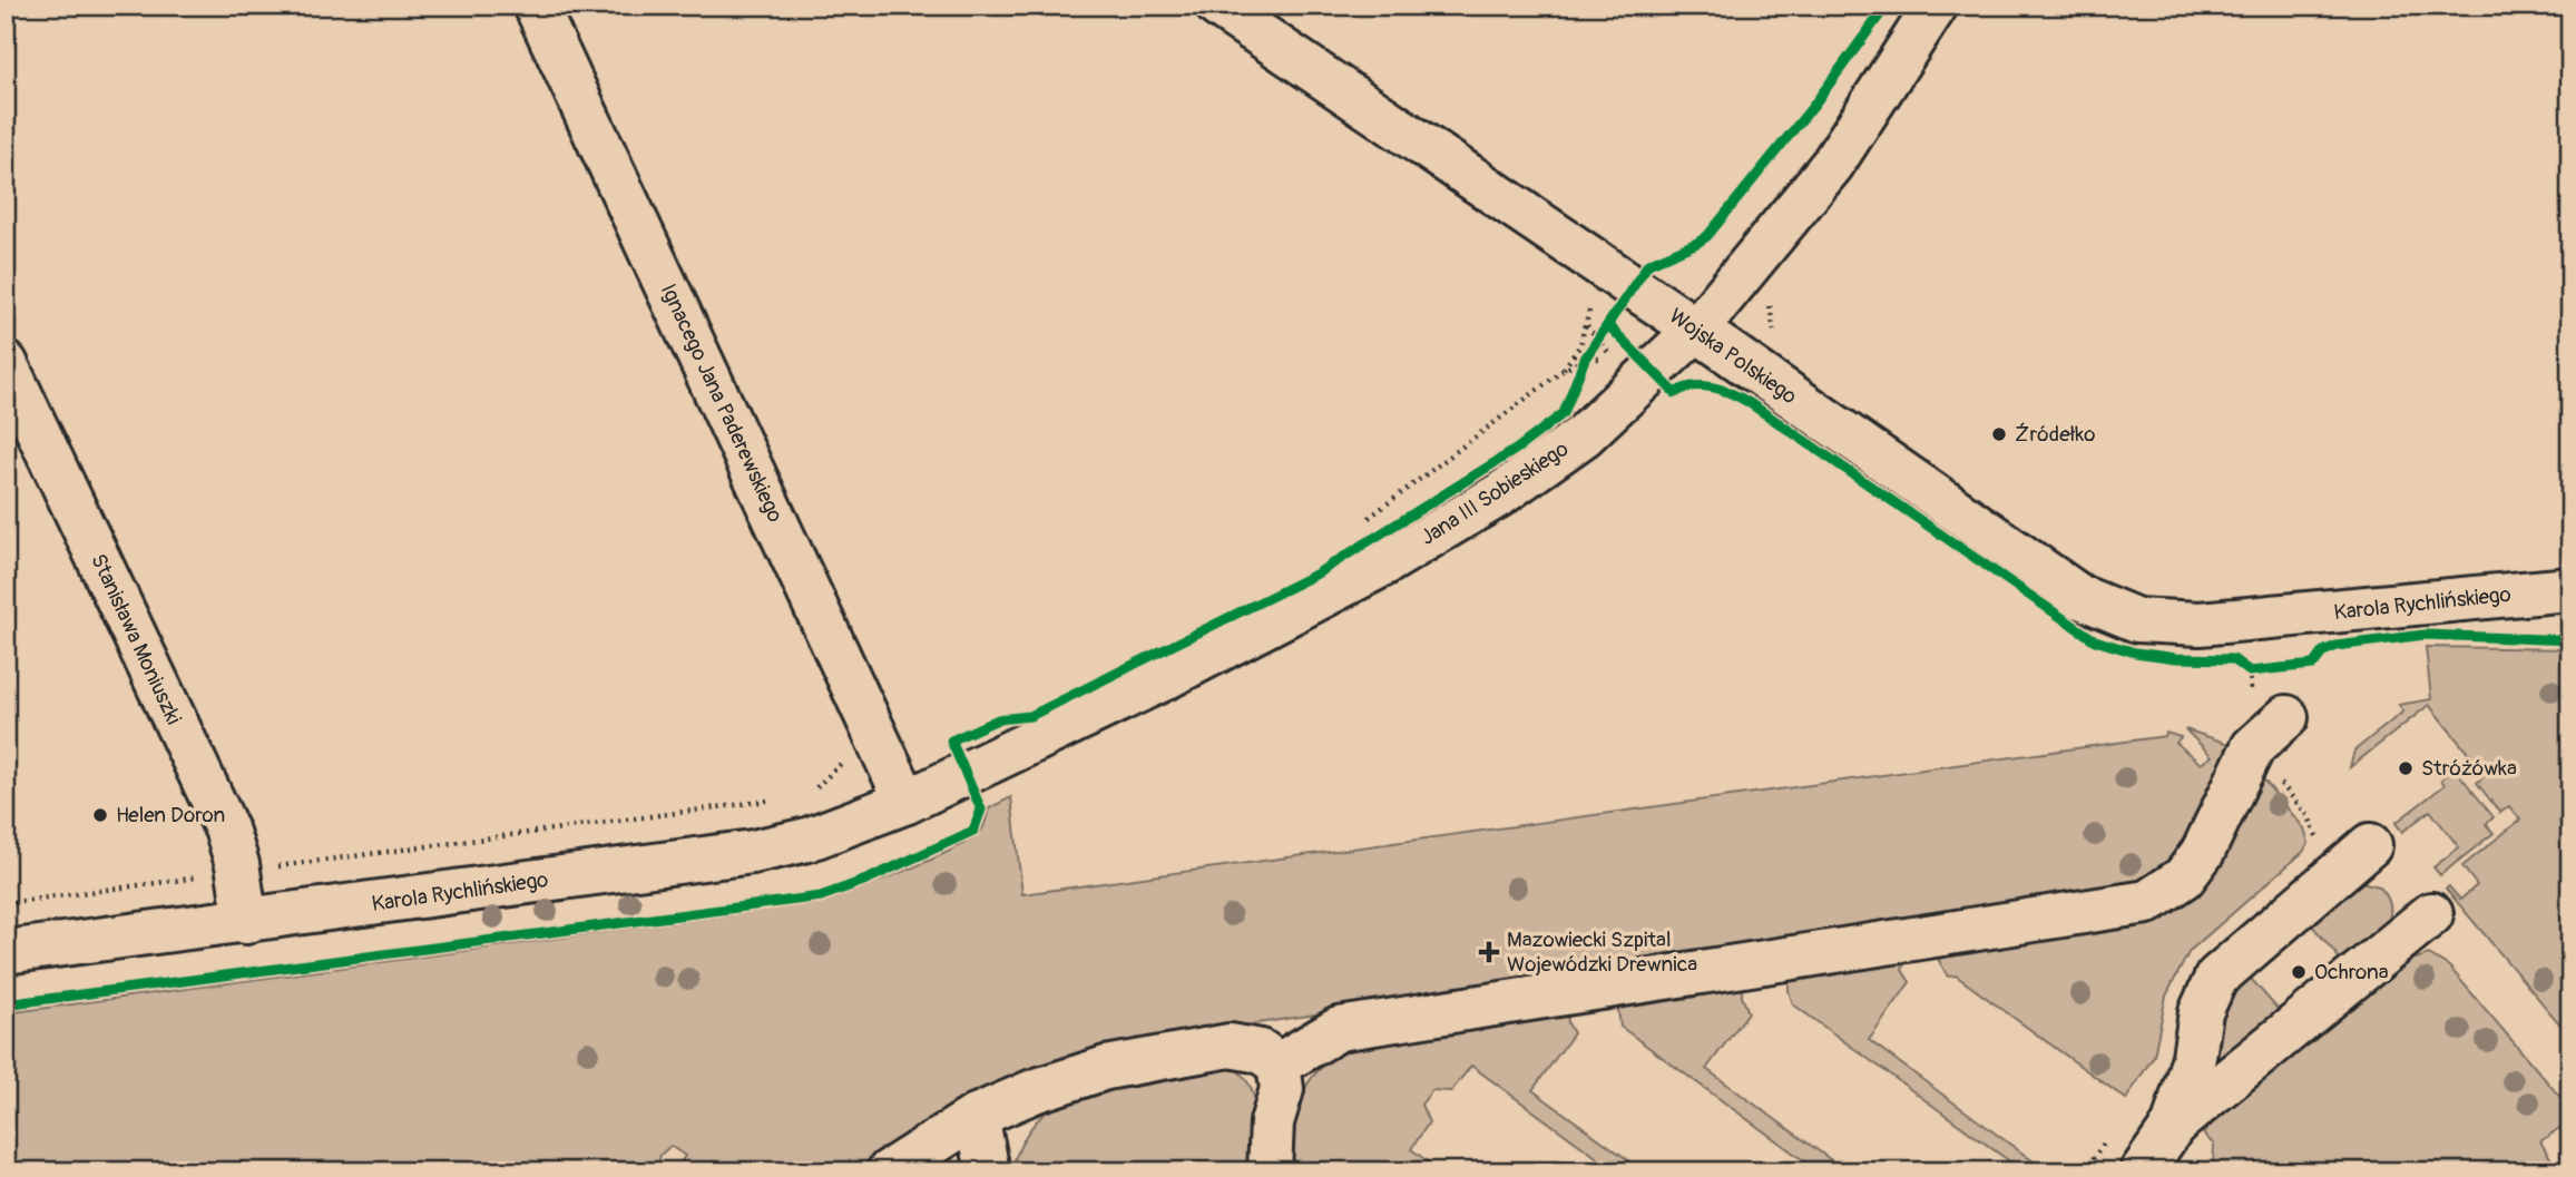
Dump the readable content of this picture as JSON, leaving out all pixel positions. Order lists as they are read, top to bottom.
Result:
{
  "streets": {
    "street": [
      "Wojska Polskiego",
      "Ignacego Jana Paderewskiego",
      "Jana III Sobieskiego",
      "Karola Rychlińskiego",
      "Stanisława Moniuszki"
    ]
  },
  "crossings": [
    ["Wojska Polskiego", "Jana III Sobieskiego"],
    ["Wojska Polskiego", "Karola Rychlińskiego"],
    ["Ignacego Jana Paderewskiego", "Jana III Sobieskiego"],
    ["Ignacego Jana Paderewskiego", "Karola Rychlińskiego"],
    ["Jana III Sobieskiego", "Karola Rychlińskiego"],
    ["Karola Rychlińskiego", "Stanisława Moniuszki"]
  ],
  "places": {
    "other": [
      "Źródełko",
      "Stróżówka",
      "Helen Doron",
      "Ochrona"
    ],
    "health": ["Mazowiecki Szpital Wojewódzki Drewnica"]
  }
}
